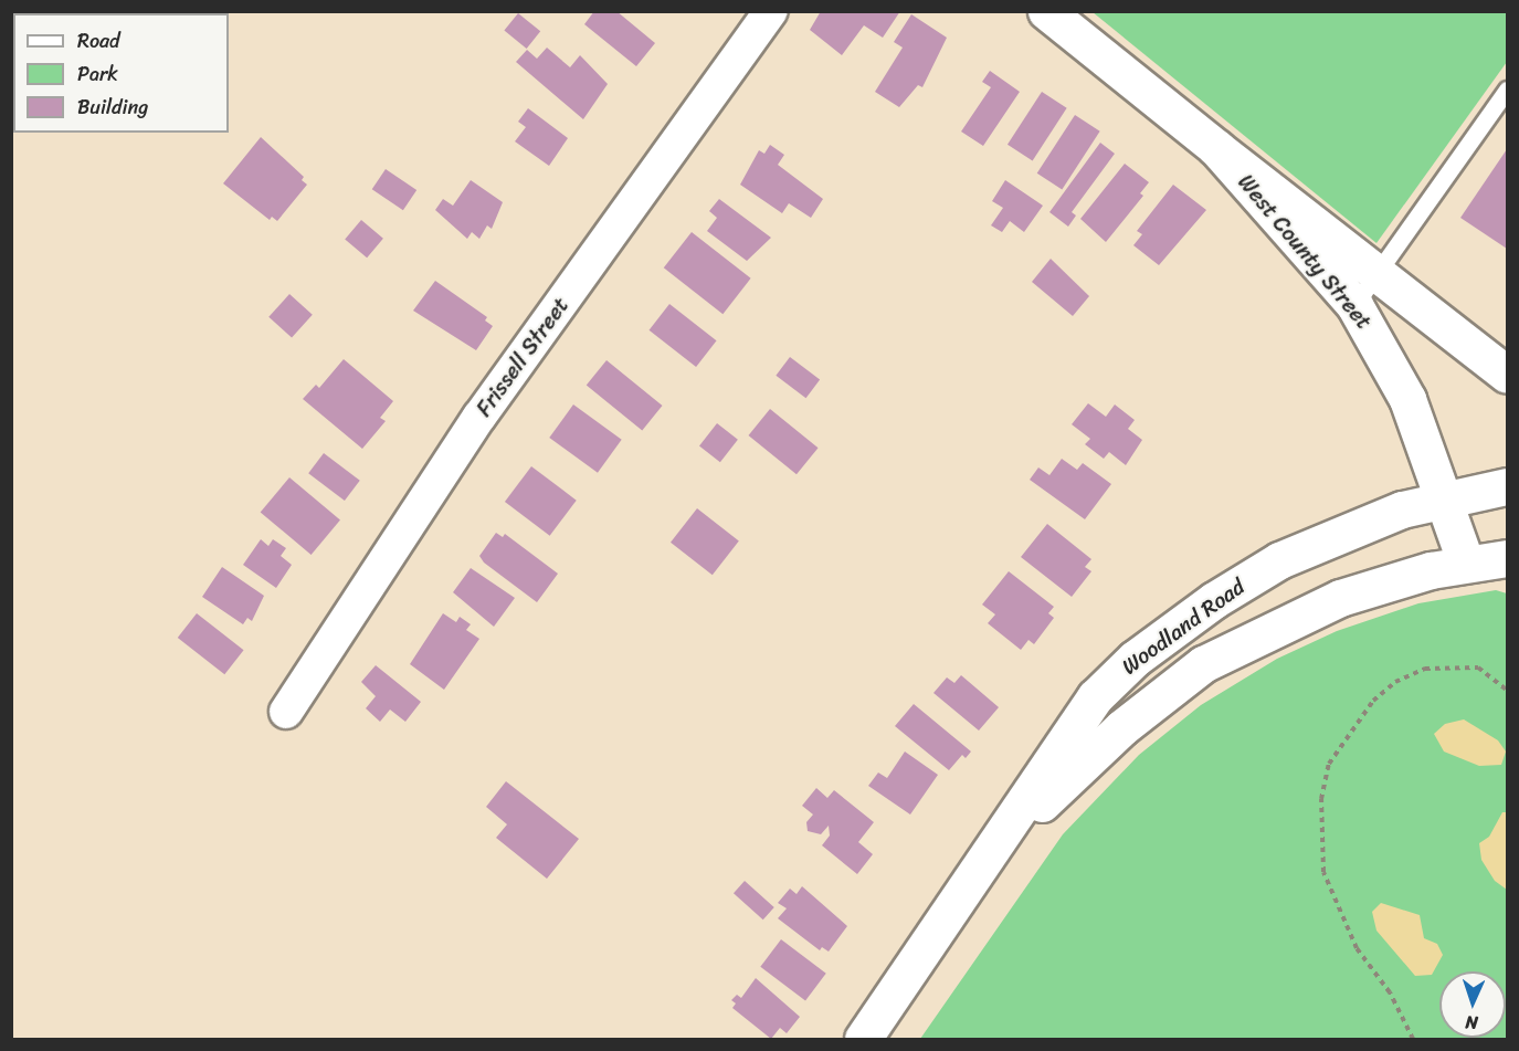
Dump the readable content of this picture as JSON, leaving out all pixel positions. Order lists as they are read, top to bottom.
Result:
{
  "streets": {
    "main road": ["West County Street", "Woodland Road"],
    "street": ["Frissell Street"]
  },
  "crossings": [
    ["West County Street", "Woodland Road"]
  ],
  "legend": ["Road", "Park", "Building"],
  "north": "bottom"
}
